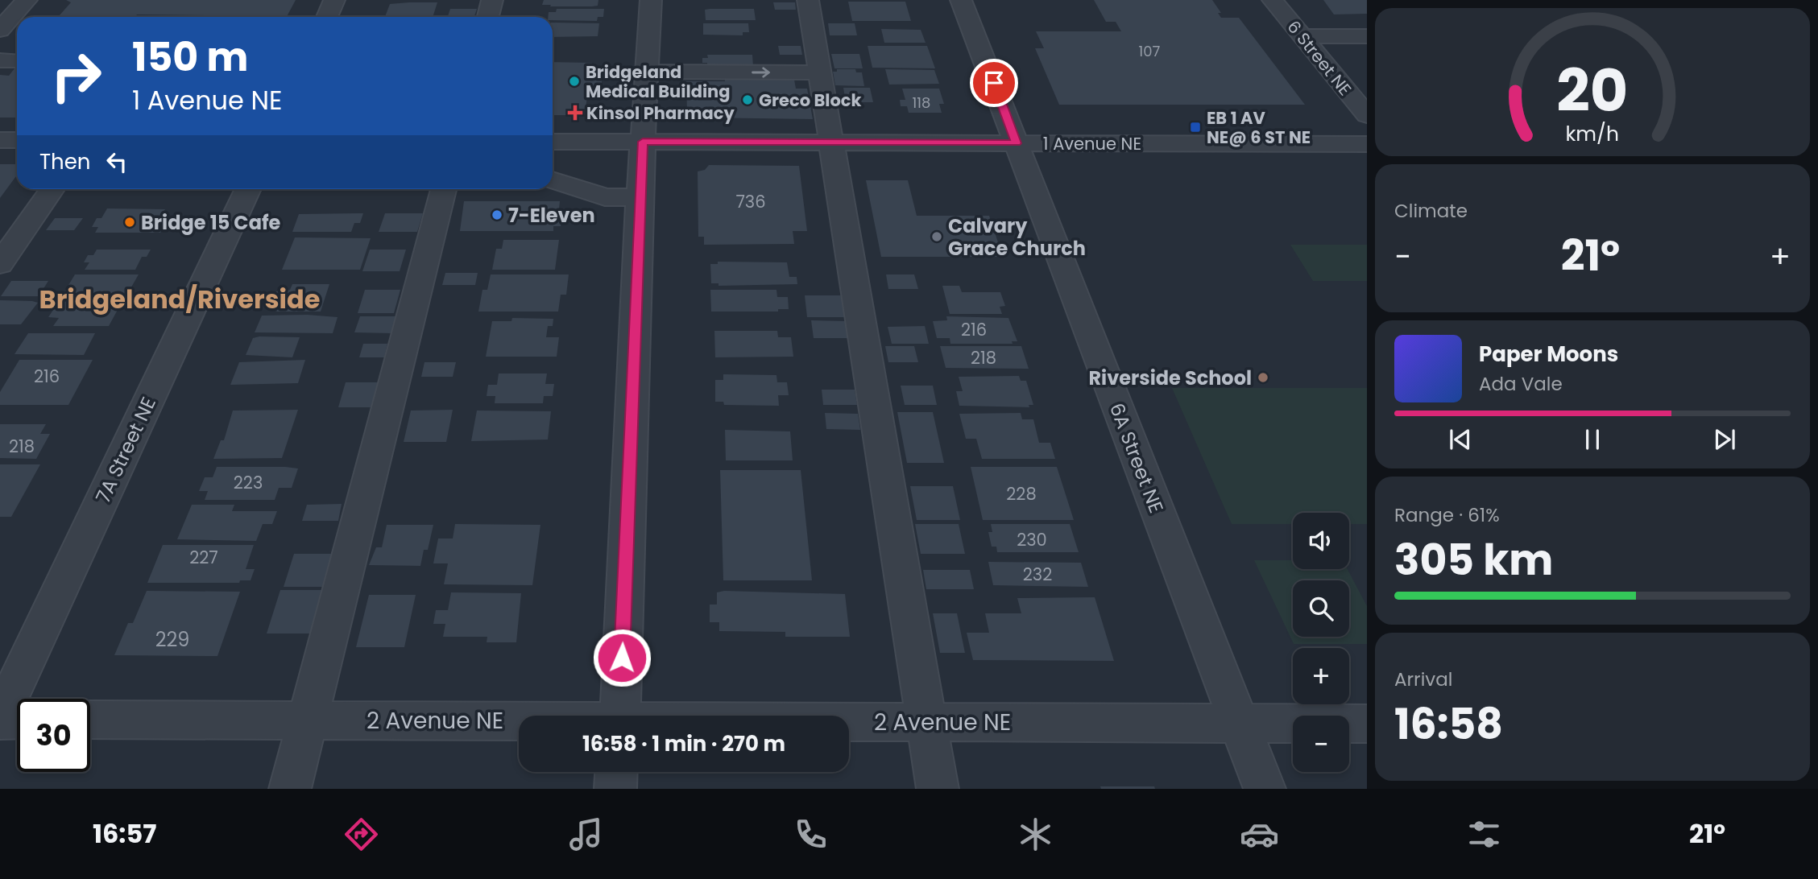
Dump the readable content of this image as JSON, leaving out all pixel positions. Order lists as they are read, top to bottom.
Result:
{
  "streets": {
    "street": [
      "6 Street NE",
      "1 Avenue NE",
      "7A Street NE",
      "6A Street NE",
      "2 Avenue NE"
    ]
  },
  "crossings": [
    ["1 Avenue NE", "6A Street NE"],
    ["6A Street NE", "2 Avenue NE"]
  ],
  "districts": ["Bridgeland/Riverside"],
  "places": {
    "other": [
      "Bridgeland Medical Building",
      "Greco Block",
      "7-Eleven",
      "Bridge 15 Cafe",
      "Calvary Grace Church",
      "Riverside School"
    ],
    "health": ["Kinsol Pharmacy"],
    "transit": ["EB 1 AV NE@ 6 ST NE"]
  },
  "house_numbers": [
    "107",
    "118",
    "736",
    "216",
    "218",
    "216",
    "218",
    "223",
    "228",
    "230",
    "227",
    "232",
    "229"
  ],
  "page": {
    "turn": ["150 m", "1 Avenue NE"],
    "then": "Then",
    "tile": [
      "Climate",
      ["Range · 61%", "305 km"],
      ["Arrival", "16:58"]
    ],
    "heat": ["−", "21°", "+"],
    "song": ["Paper Moons", "Ada Vale"],
    "map_buttons": ["+", "−"],
    "limit": "30",
    "trip": "16:58 · 1 min · 270 m",
    "tabs": ["16:57", "21°"],
    "gauge": ["20", "km/h"]
  }
}
